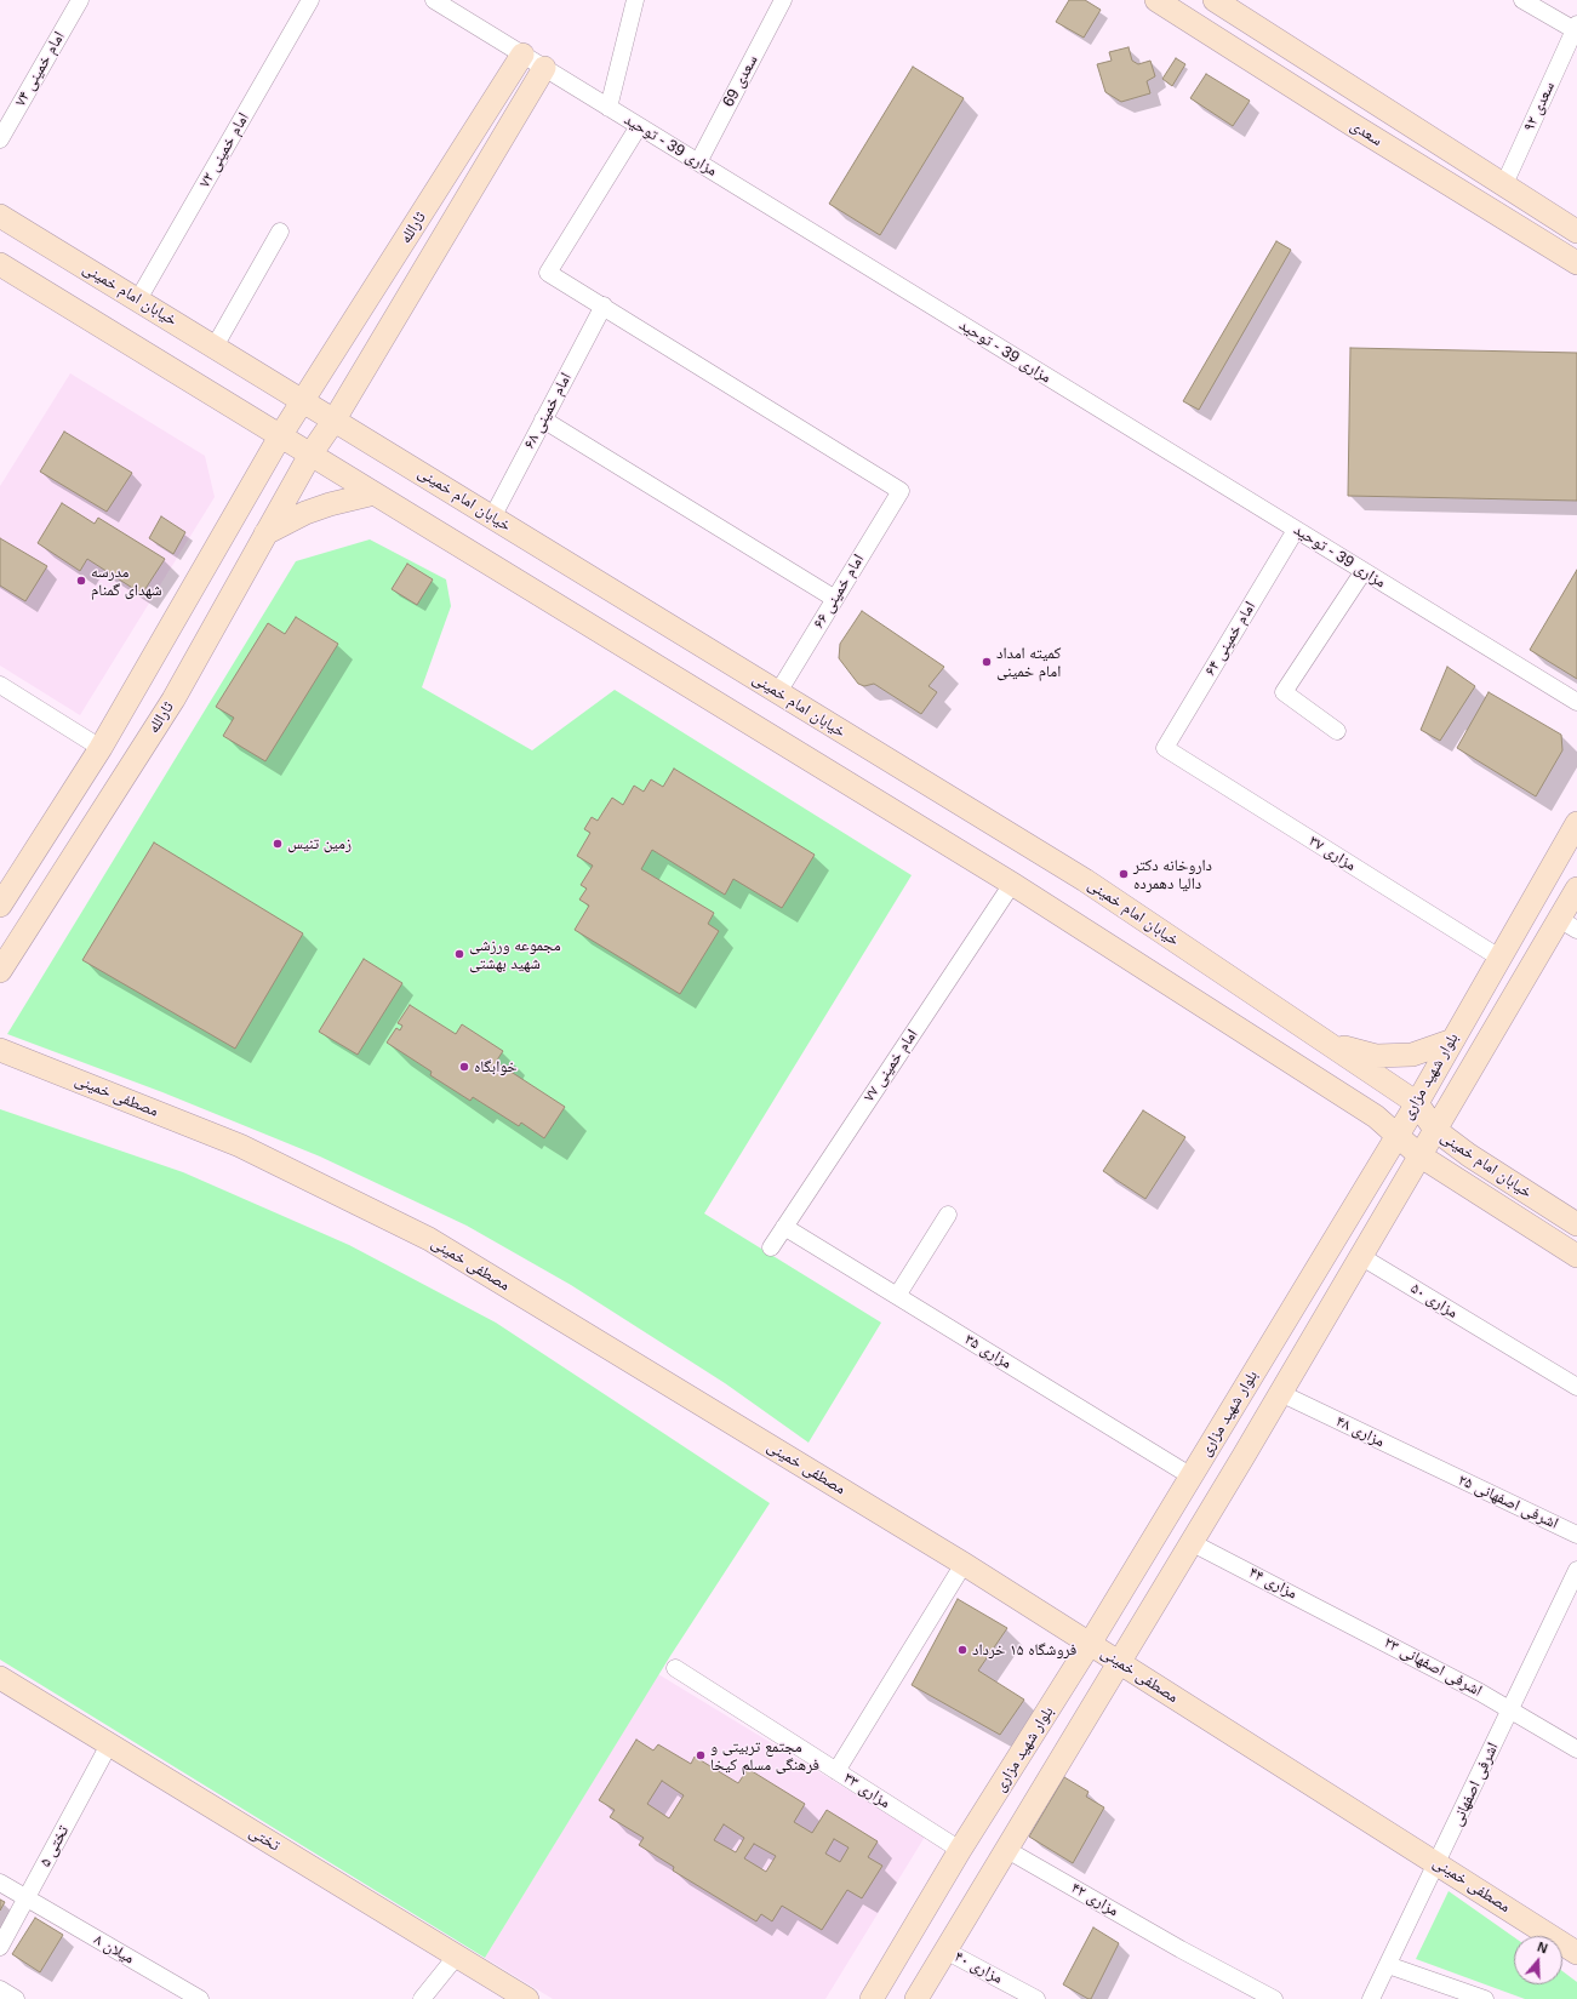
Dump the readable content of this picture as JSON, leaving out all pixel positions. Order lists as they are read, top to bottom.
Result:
{
  "streets": {
    "main road": [
      "سعدی",
      "ثارالله",
      "خیابان امام خمینی",
      "بلوار شهید مزاری",
      "مصطفی خمینی",
      "تختی"
    ],
    "street": [
      "امام خمینی ۷۴",
      "سعدی 69",
      "سعدی ۹۲",
      "مزاری 39 - توحید",
      "امام خمینی ۷۲",
      "امام خمینی ۶۸",
      "امام خمینی ۶۶",
      "امام خمینی ۶۴",
      "مزاری ۳۷",
      "امام خمینی ۷۷",
      "مزاری ۵۰",
      "مزاری ۳۵",
      "مزاری ۴۸",
      "اشرفی اصفهانی ۲۵",
      "مزاری ۴۴",
      "اشرفی اصفهانی ۲۳",
      "اشرفی اصفهانی",
      "مزاری ۳۳",
      "تختی ۵",
      "مزاری ۴۲",
      "میلان ۸",
      "مزاری ۴۰"
    ]
  },
  "crossings": [
    ["سعدی 69", "مزاری 39 - توحید"],
    ["سعدی ۹۲", "سعدی"],
    ["مزاری 39 - توحید", "ثارالله"],
    ["مزاری 39 - توحید", "امام خمینی ۶۴"],
    ["امام خمینی ۷۲", "خیابان امام خمینی"],
    ["ثارالله", "خیابان امام خمینی"],
    ["خیابان امام خمینی", "امام خمینی ۶۸"],
    ["خیابان امام خمینی", "امام خمینی ۶۶"],
    ["خیابان امام خمینی", "امام خمینی ۷۷"],
    ["خیابان امام خمینی", "بلوار شهید مزاری"],
    ["امام خمینی ۶۸", "امام خمینی ۶۶"],
    ["امام خمینی ۶۴", "مزاری ۳۷"],
    ["مزاری ۳۷", "بلوار شهید مزاری"],
    ["امام خمینی ۷۷", "مزاری ۳۵"],
    ["بلوار شهید مزاری", "مصطفی خمینی"],
    ["بلوار شهید مزاری", "مزاری ۵۰"],
    ["بلوار شهید مزاری", "مزاری ۳۵"],
    ["بلوار شهید مزاری", "مزاری ۴۸"],
    ["بلوار شهید مزاری", "مزاری ۴۴"],
    ["بلوار شهید مزاری", "مزاری ۳۳"],
    ["بلوار شهید مزاری", "مزاری ۴۲"],
    ["بلوار شهید مزاری", "مزاری ۴۰"],
    ["مصطفی خمینی", "اشرفی اصفهانی"],
    ["مزاری ۴۸", "اشرفی اصفهانی ۲۵"],
    ["مزاری ۴۴", "اشرفی اصفهانی ۲۳"],
    ["اشرفی اصفهانی ۲۳", "اشرفی اصفهانی"],
    ["تختی", "تختی ۵"],
    ["تختی ۵", "میلان ۸"]
  ],
  "places": [
    "مدرسه شهدای گمنام",
    "کمیته امداد امام خمینی",
    "زمین تنیس",
    "داروخانه دکتر دالیا دهمرده",
    "مجموعه ورزشی شهید بهشتی",
    "خوابگاه",
    "فروشگاه ۱۵ خرداد",
    "مجتمع تربیتی و فرهنگی مسلم کیخا"
  ],
  "north": "top"
}
